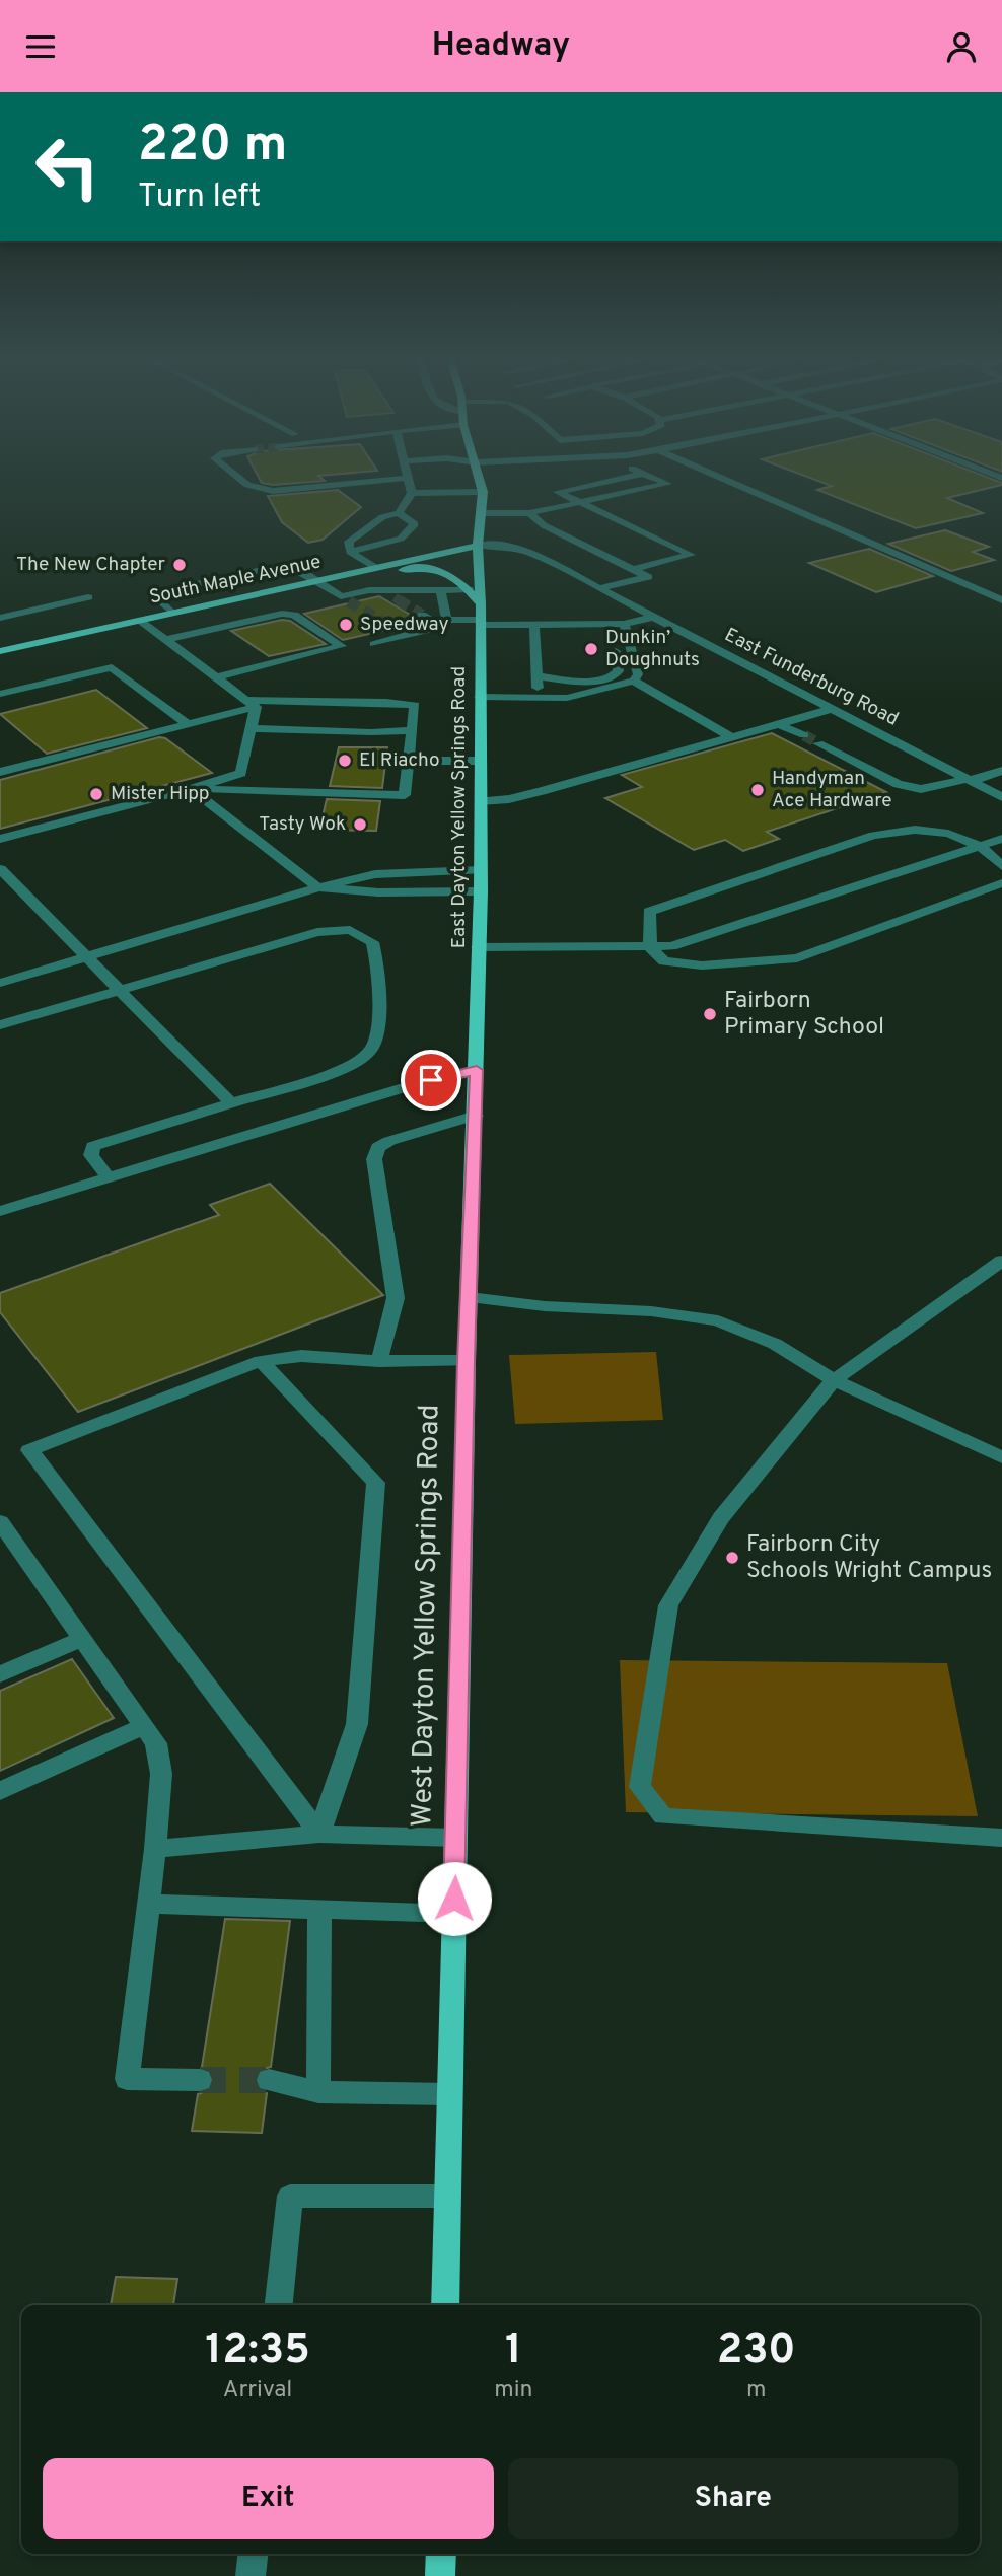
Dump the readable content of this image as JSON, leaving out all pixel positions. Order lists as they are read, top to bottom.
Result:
{
  "streets": {
    "main road": ["South Maple Avenue", "East Dayton Yellow Springs Road", "West Dayton Yellow Springs Road"],
    "street": ["East Funderburg Road"]
  },
  "crossings": [
    ["South Maple Avenue", "East Funderburg Road"],
    ["South Maple Avenue", "East Dayton Yellow Springs Road"],
    ["East Funderburg Road", "East Dayton Yellow Springs Road"],
    ["East Dayton Yellow Springs Road", "West Dayton Yellow Springs Road"]
  ],
  "places": [
    "The New Chapter",
    "Speedway",
    "Dunkin’ Doughnuts",
    "El Riacho",
    "Handyman Ace Hardware",
    "Mister Hipp",
    "Tasty Wok",
    "Fairborn Primary School",
    "Fairborn City Schools Wright Campus"
  ],
  "page": {
    "header": "Headway",
    "turn": ["220 m", "Turn left"],
    "eta": [
      "12:35",
      "Arrival",
      "1",
      "min",
      "230",
      "m"
    ],
    "buttons": ["Exit", "Share"]
  }
}
